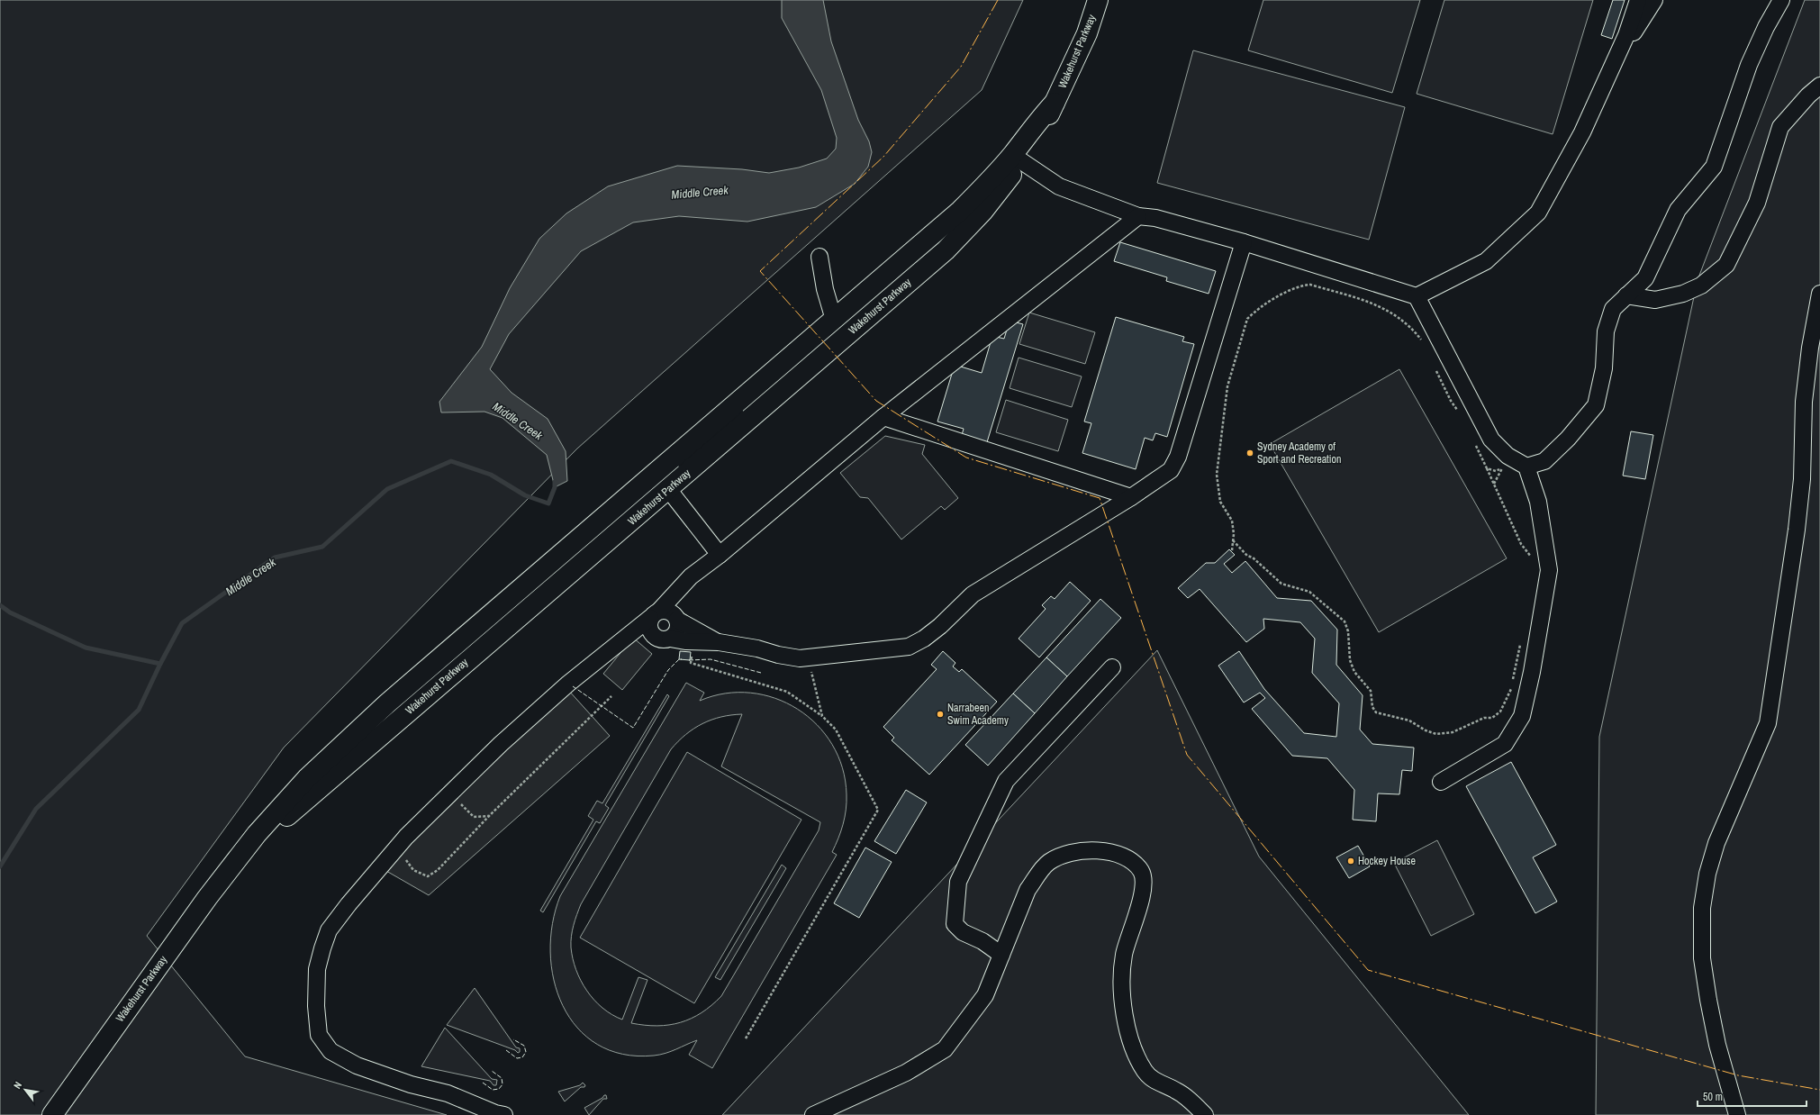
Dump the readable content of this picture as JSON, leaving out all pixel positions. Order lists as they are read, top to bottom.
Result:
{
  "streets": {
    "main road": ["Wakehurst Parkway"]
  },
  "water": ["Middle Creek"],
  "places": ["Sydney Academy of Sport and Recreation", "Narrabeen Swim Academy", "Hockey House"],
  "scale_bar": "50 m",
  "north": "top left"
}
